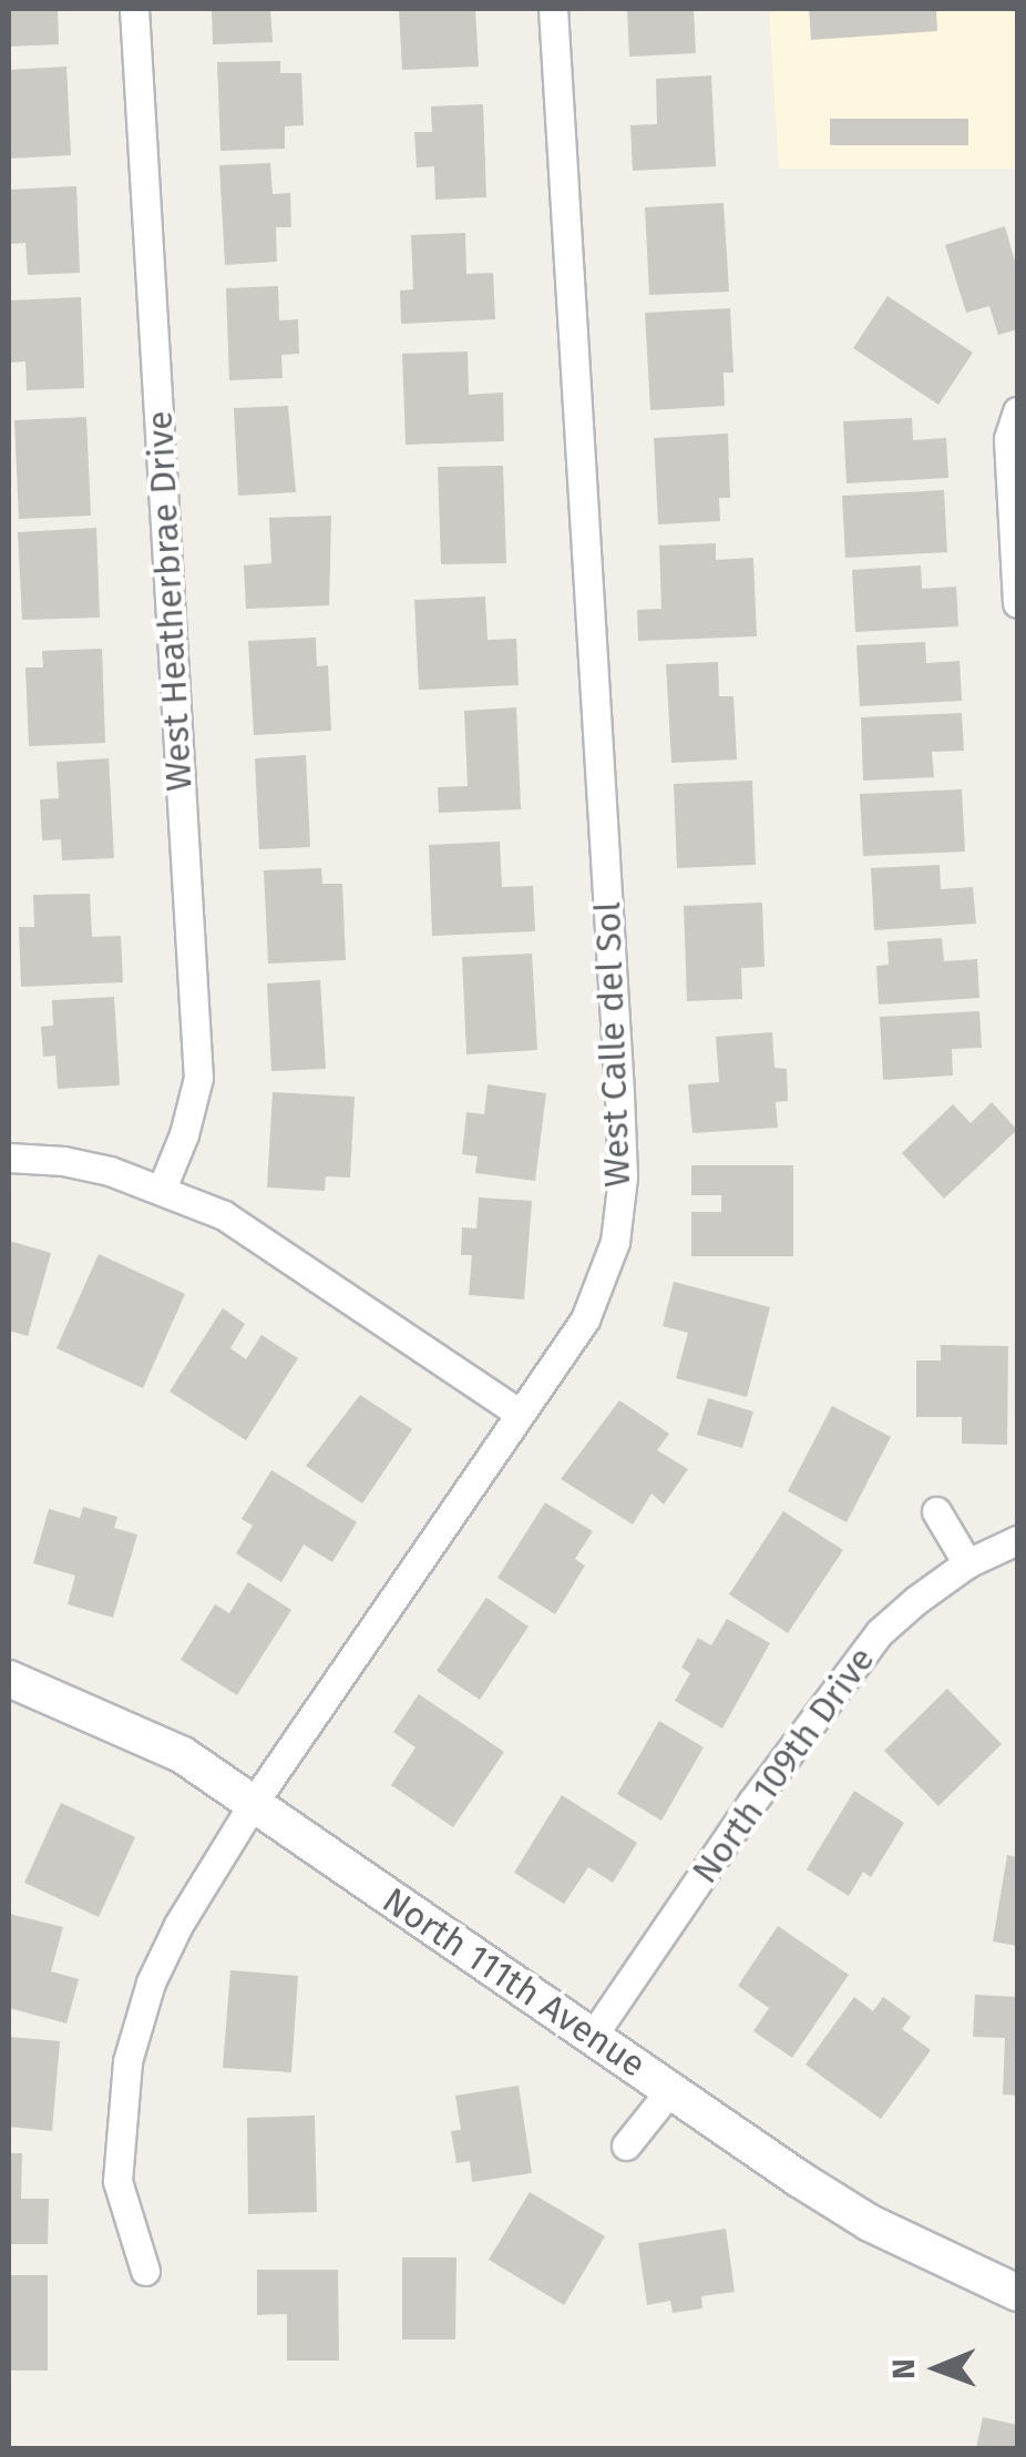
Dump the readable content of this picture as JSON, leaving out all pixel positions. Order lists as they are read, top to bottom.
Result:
{
  "streets": {
    "street": [
      "West Heatherbrae Drive",
      "West Calle del Sol",
      "North 109th Drive",
      "North 111th Avenue"
    ]
  },
  "crossings": [
    ["West Calle del Sol", "North 111th Avenue"],
    ["North 109th Drive", "North 111th Avenue"]
  ],
  "north": "left"
}
